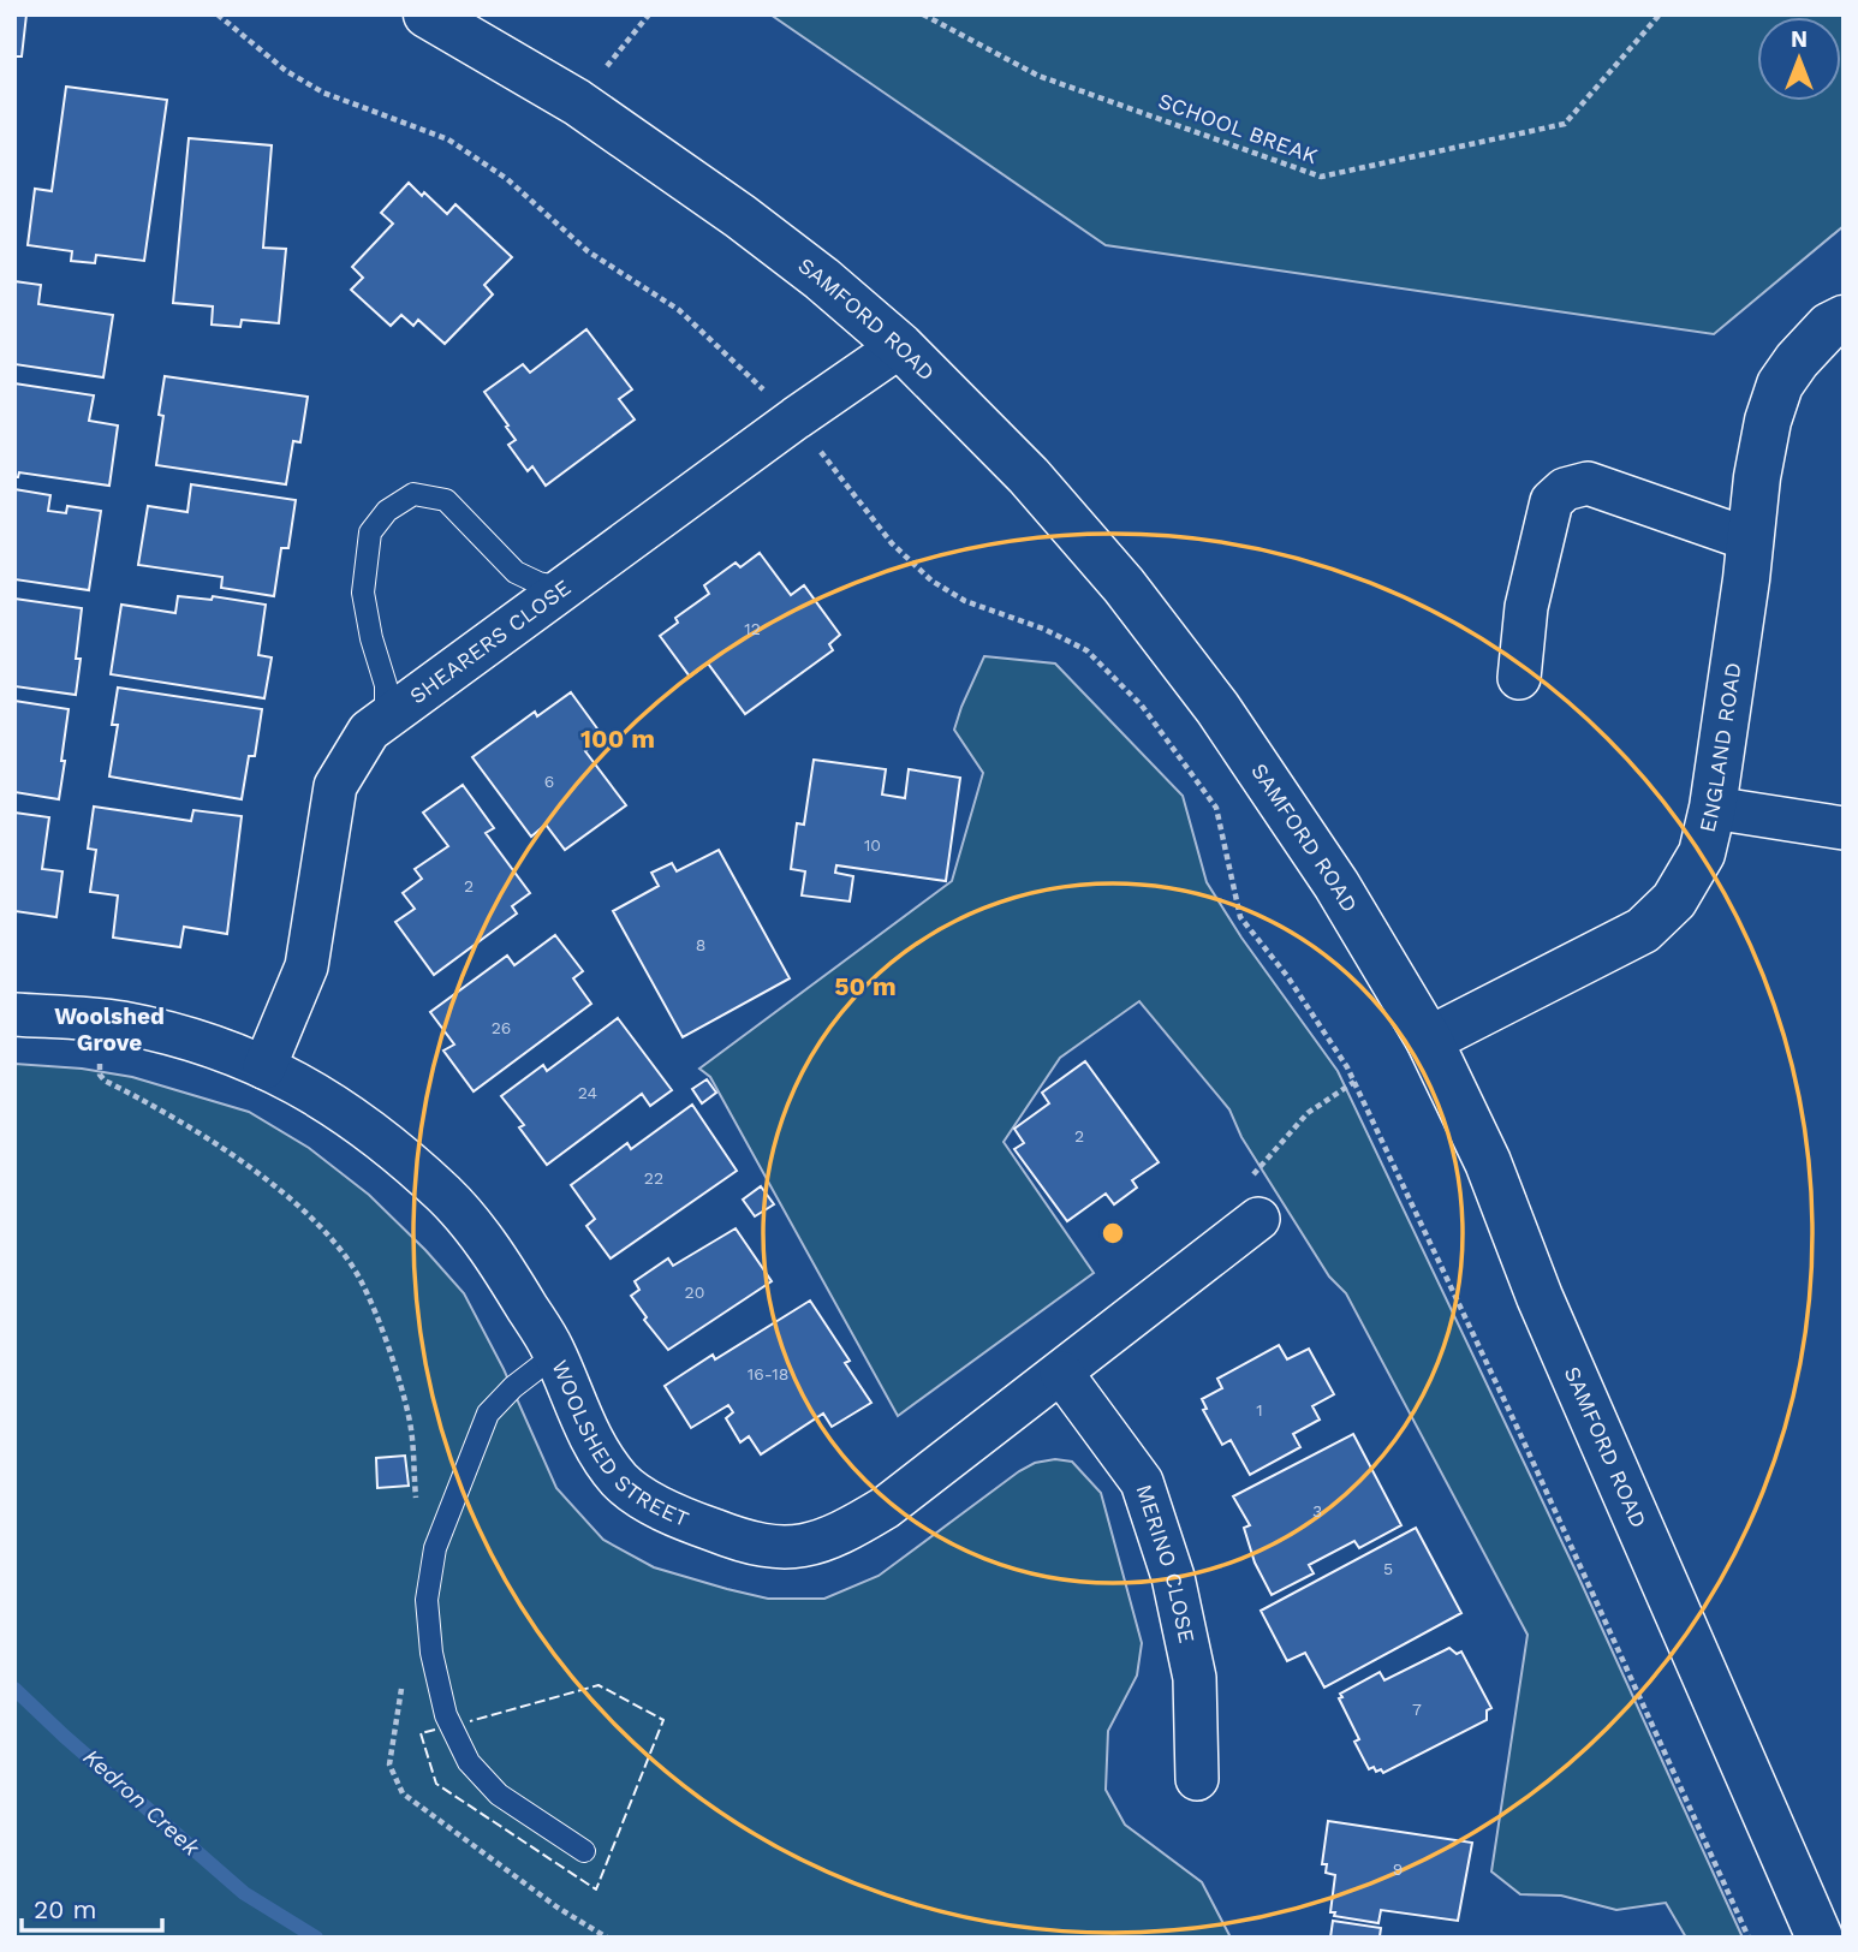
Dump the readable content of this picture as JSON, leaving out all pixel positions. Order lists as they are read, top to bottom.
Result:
{
  "streets": {
    "main road": ["SAMFORD ROAD", "ENGLAND ROAD"],
    "street": ["SHEARERS CLOSE", "WOOLSHED STREET", "MERINO CLOSE"],
    "path": ["SCHOOL BREAK"]
  },
  "crossings": [
    ["SAMFORD ROAD", "SHEARERS CLOSE"],
    ["SAMFORD ROAD", "ENGLAND ROAD"],
    ["SHEARERS CLOSE", "WOOLSHED STREET"],
    ["WOOLSHED STREET", "MERINO CLOSE"]
  ],
  "districts": ["Woolshed Grove"],
  "water": ["Kedron Creek"],
  "house_numbers": [
    "12",
    "6",
    "10",
    "2",
    "8",
    "26",
    "24",
    "2",
    "22",
    "20",
    "16-18",
    "1",
    "3",
    "5",
    "7",
    "9"
  ],
  "scale_bar": "20 m",
  "north": "top",
  "rings": ["100 m", "50 m"]
}
